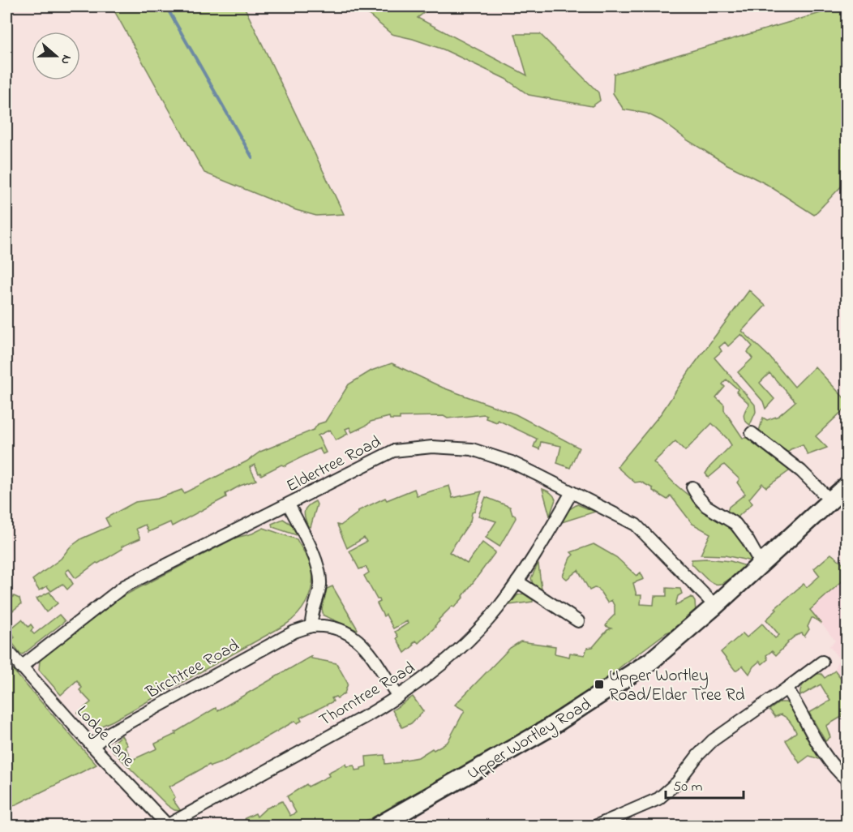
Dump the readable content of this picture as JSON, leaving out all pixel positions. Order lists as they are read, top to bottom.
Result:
{
  "streets": {
    "main road": ["Upper Wortley Road"],
    "street": [
      "Eldertree Road",
      "Birchtree Road",
      "Thorntree Road",
      "Lodge Lane"
    ]
  },
  "crossings": [
    ["Eldertree Road", "Thorntree Road"],
    ["Eldertree Road", "Lodge Lane"],
    ["Eldertree Road", "Upper Wortley Road"],
    ["Birchtree Road", "Lodge Lane"],
    ["Thorntree Road", "Lodge Lane"]
  ],
  "places": {
    "transit": ["Upper Wortley Road/Elder Tree Rd"]
  },
  "scale_bar": "50 m",
  "north": "right"
}
